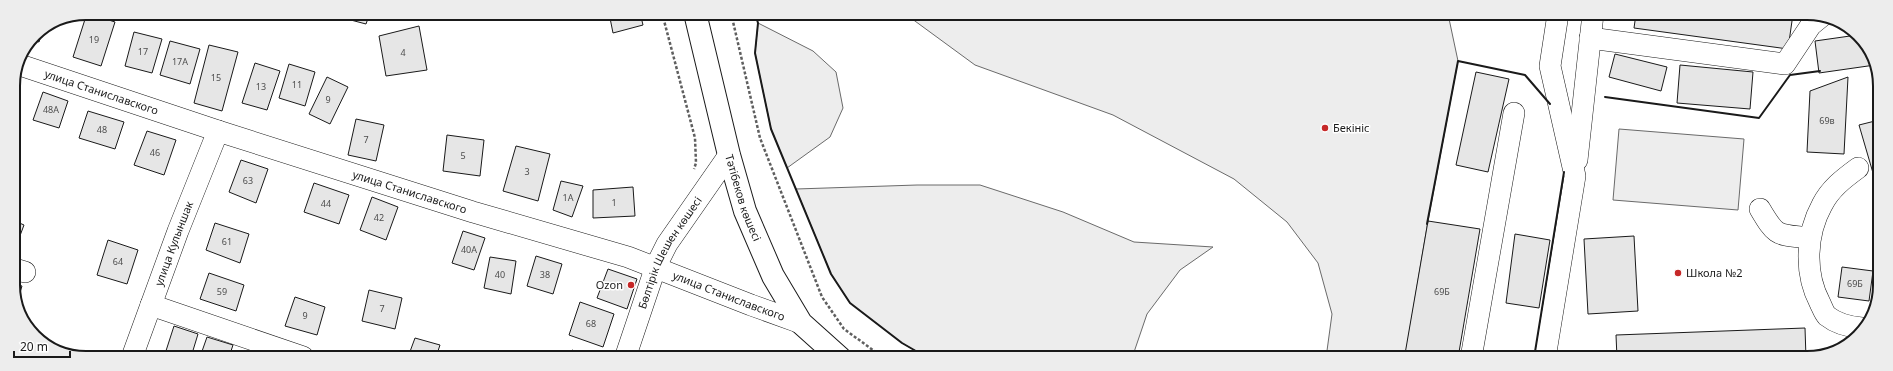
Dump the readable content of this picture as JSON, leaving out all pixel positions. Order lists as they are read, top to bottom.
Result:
{
  "streets": {
    "main road": ["Тәтібеков көшесі"],
    "street": ["улица Станиславского", "улица Кулыншак", "Бөлтірік Шешен көшесі"]
  },
  "crossings": [
    ["улица Станиславского", "Тәтібеков көшесі"],
    ["улица Станиславского", "улица Кулыншак"],
    ["улица Станиславского", "Бөлтірік Шешен көшесі"],
    ["Тәтібеков көшесі", "Бөлтірік Шешен көшесі"]
  ],
  "places": ["Бекініс", "Школа №2", "Ozon"],
  "house_numbers": [
    "19",
    "17",
    "4",
    "17А",
    "15",
    "11",
    "13",
    "9",
    "48А",
    "69в",
    "48",
    "7",
    "46",
    "5",
    "3",
    "63",
    "1А",
    "1",
    "44",
    "42",
    "61",
    "40А",
    "64",
    "40",
    "38",
    "69Б",
    "59",
    "69Б",
    "7",
    "9",
    "68"
  ],
  "scale_bar": "20 m"
}
